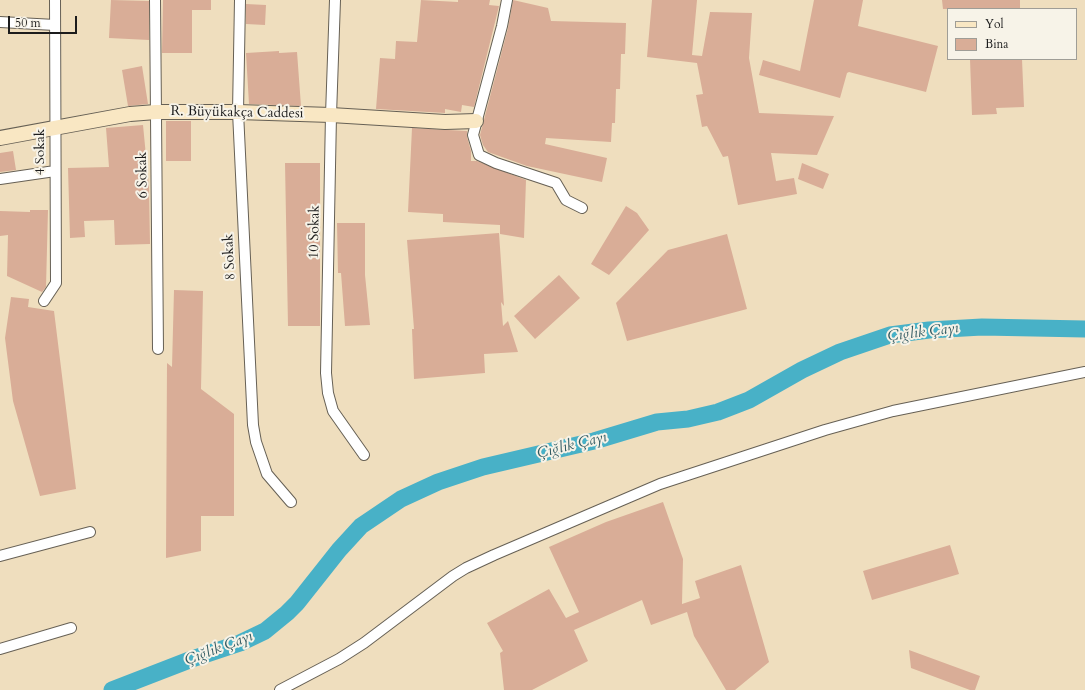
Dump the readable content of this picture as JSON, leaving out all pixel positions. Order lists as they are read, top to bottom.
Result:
{
  "streets": {
    "street": [
      "R. Büyükakça Caddesi",
      "4 Sokak",
      "6 Sokak",
      "10 Sokak",
      "8 Sokak"
    ]
  },
  "crossings": [
    ["R. Büyükakça Caddesi", "4 Sokak"],
    ["R. Büyükakça Caddesi", "6 Sokak"],
    ["R. Büyükakça Caddesi", "10 Sokak"],
    ["R. Büyükakça Caddesi", "8 Sokak"]
  ],
  "water": ["Çığlık Çayı"],
  "legend": ["Yol", "Bina"],
  "scale_bar": "50 m"
}
